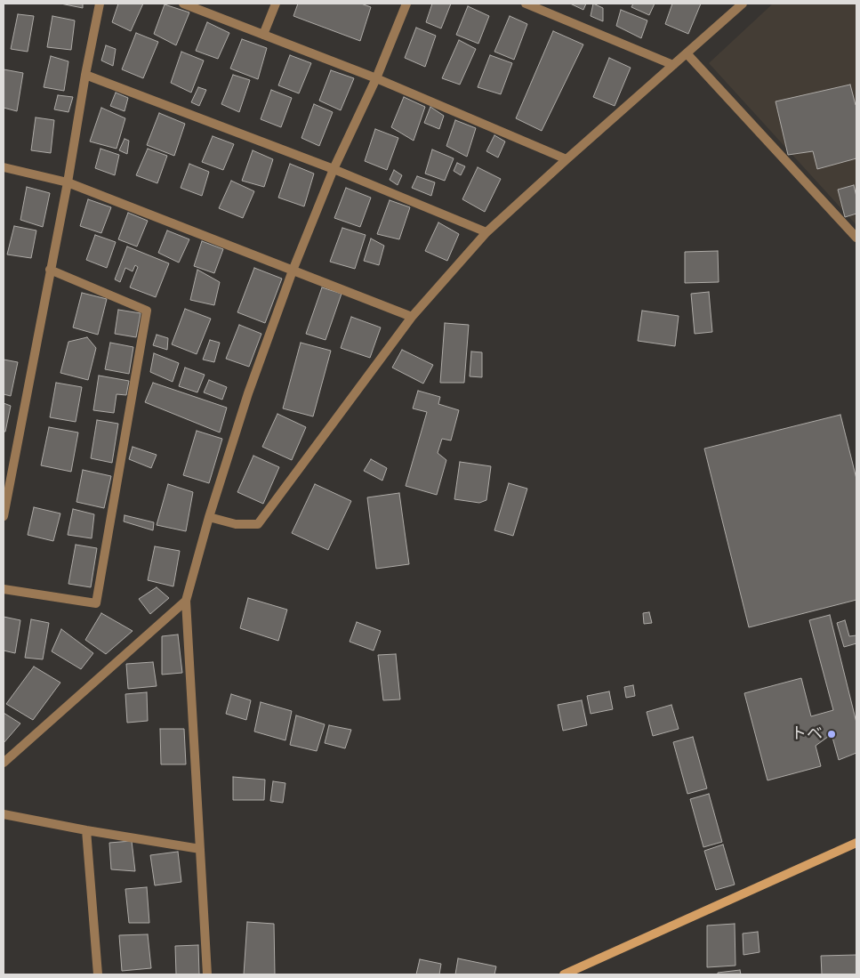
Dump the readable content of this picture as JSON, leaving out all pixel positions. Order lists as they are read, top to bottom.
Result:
{
  "places": ["トベ"]
}
